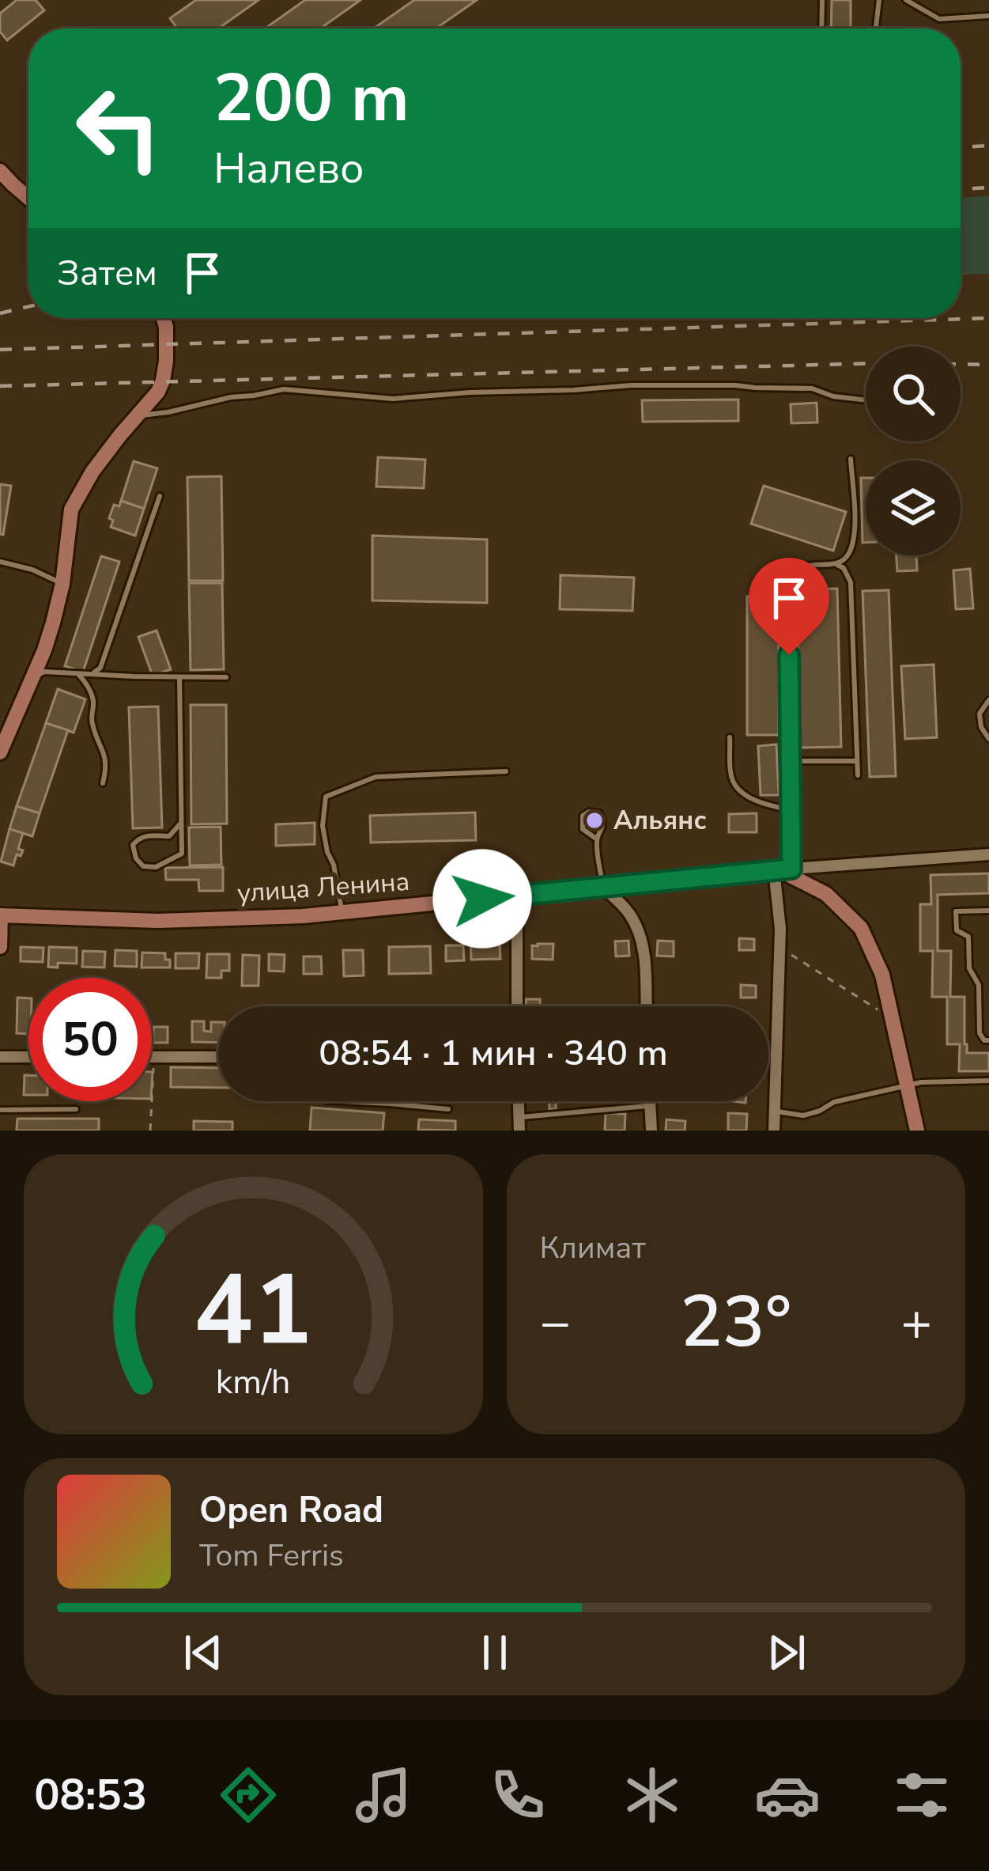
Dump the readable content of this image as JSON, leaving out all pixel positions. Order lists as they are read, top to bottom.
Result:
{
  "streets": {
    "main road": ["улица Ленина"]
  },
  "places": ["Альянс"],
  "page": {
    "turn": ["200 m", "Налево"],
    "then": "Затем",
    "limit": "50",
    "trip": "08:54 · 1 мин · 340 m",
    "tile": "Климат",
    "heat": ["−", "23°", "+"],
    "song": ["Open Road", "Tom Ferris"],
    "tabs": "08:53",
    "gauge": ["41", "km/h"]
  }
}
